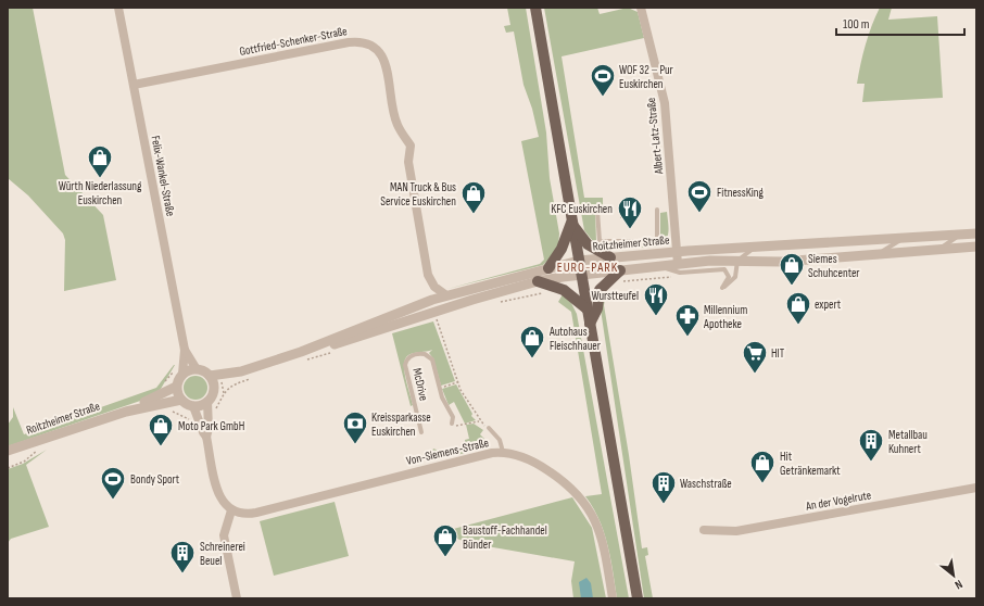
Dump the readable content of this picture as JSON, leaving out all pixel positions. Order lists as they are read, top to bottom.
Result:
{
  "streets": {
    "street": [
      "Gottfried-Schenker-Straße",
      "Albert-Latz-Straße",
      "Felix-Wankel-Straße",
      "Roitzheimer Straße",
      "Von-Siemens-Straße",
      "An der Vogelrute"
    ],
    "lane": ["McDrive"]
  },
  "crossings": [
    ["Gottfried-Schenker-Straße", "Felix-Wankel-Straße"],
    ["Gottfried-Schenker-Straße", "Roitzheimer Straße"],
    ["Albert-Latz-Straße", "Roitzheimer Straße"],
    ["Felix-Wankel-Straße", "Roitzheimer Straße"]
  ],
  "districts": ["EURO-PARK"],
  "places": {
    "sports": ["WOF 32 – Pur Euskirchen", "FitnessKing", "Bondy Sport"],
    "shop": [
      "Würth Niederlassung Euskirchen",
      "MAN Truck & Bus Service Euskirchen",
      "Siemes Schuhcenter",
      "expert",
      "Autohaus Fleischhauer",
      "Moto Park GmbH",
      "Hit Getränkemarkt",
      "Baustoff-Fachhandel Bünder"
    ],
    "restaurant": ["KFC Euskirchen", "Wurstteufel"],
    "pharmacy": ["Millennium Apotheke"],
    "supermarket": ["HIT"],
    "bank": ["Kreissparkasse Euskirchen"],
    "building": ["Metallbau Kuhnert", "Waschstraße", "Schreinerei Beuel"]
  },
  "scale_bar": "100 m",
  "north": "bottom right"
}
